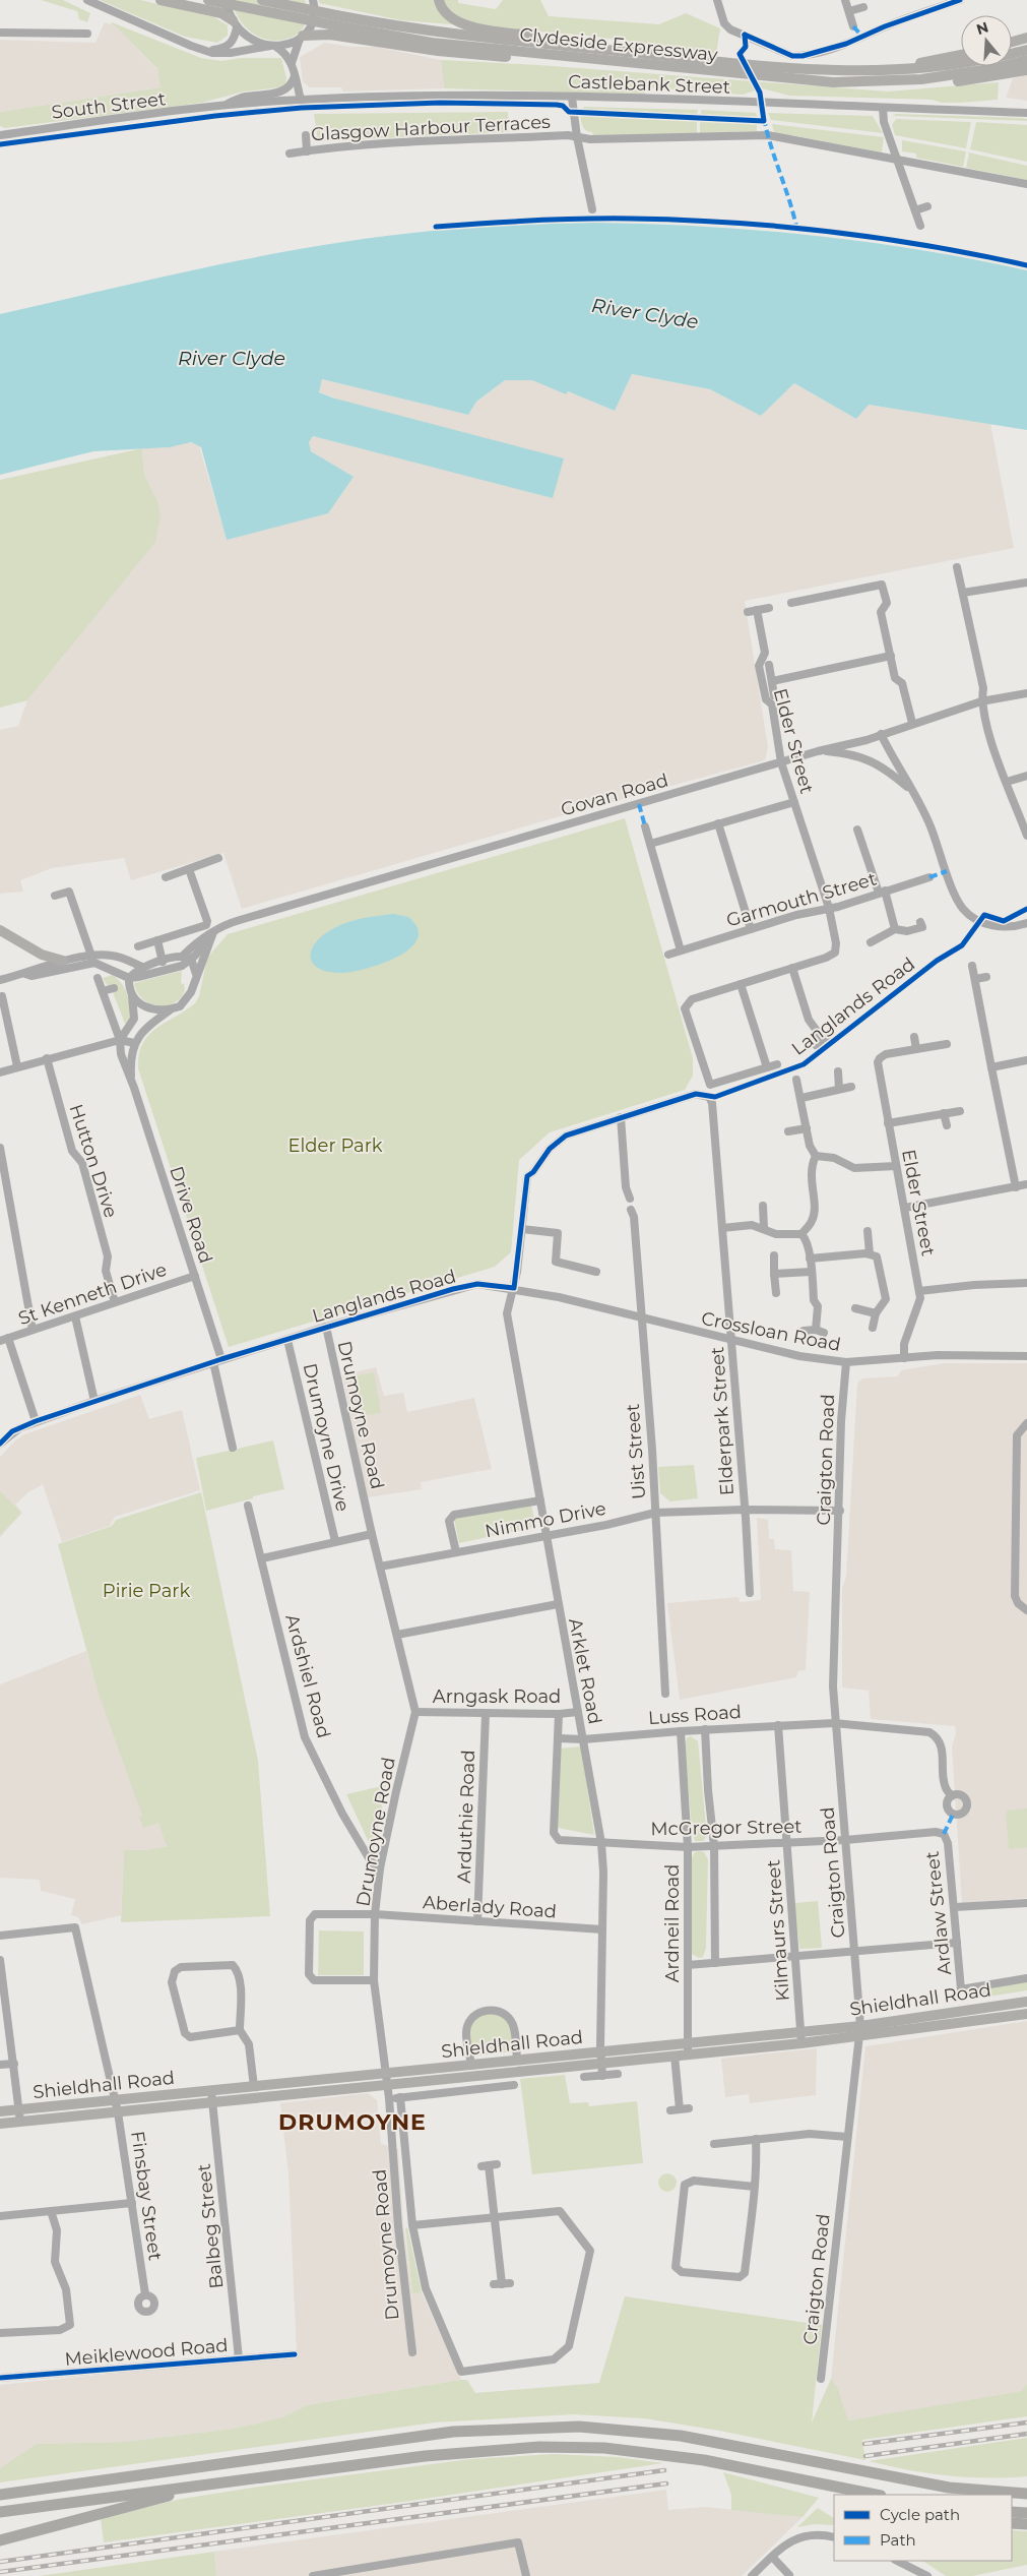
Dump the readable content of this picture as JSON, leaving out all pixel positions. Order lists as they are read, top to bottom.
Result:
{
  "streets": {
    "main road": ["Clydeside Expressway", "Shieldhall Road"],
    "street": [
      "Castlebank Street",
      "South Street",
      "Glasgow Harbour Terraces",
      "Elder Street",
      "Govan Road",
      "Garmouth Street",
      "Langlands Road",
      "Hutton Drive",
      "Drive Road",
      "St Kenneth Drive",
      "Crossloan Road",
      "Drumoyne Road",
      "Elderpark Street",
      "Drumoyne Drive",
      "Uist Street",
      "Craigton Road",
      "Nimmo Drive",
      "Arklet Road",
      "Ardshiel Road",
      "Arngask Road",
      "Luss Road",
      "Arduthie Road",
      "McGregor Street",
      "Aberlady Road",
      "Ardlaw Street",
      "Ardneil Road",
      "Kilmaurs Street",
      "Finsbay Street",
      "Balbeg Street",
      "Meiklewood Road"
    ]
  },
  "crossings": [
    ["Castlebank Street", "South Street"],
    ["Elder Street", "Govan Road"],
    ["Elder Street", "Garmouth Street"],
    ["Elder Street", "Crossloan Road"],
    ["Langlands Road", "Drive Road"],
    ["Langlands Road", "Crossloan Road"],
    ["Langlands Road", "Drumoyne Road"],
    ["Langlands Road", "Drumoyne Drive"],
    ["Langlands Road", "Arklet Road"],
    ["Hutton Drive", "St Kenneth Drive"],
    ["Drive Road", "St Kenneth Drive"],
    ["Crossloan Road", "Elderpark Street"],
    ["Crossloan Road", "Uist Street"],
    ["Crossloan Road", "Craigton Road"],
    ["Crossloan Road", "Arklet Road"],
    ["Drumoyne Road", "Nimmo Drive"],
    ["Drumoyne Road", "Ardshiel Road"],
    ["Drumoyne Road", "Arngask Road"],
    ["Drumoyne Road", "Aberlady Road"],
    ["Drumoyne Road", "Shieldhall Road"],
    ["Elderpark Street", "Nimmo Drive"],
    ["Uist Street", "Nimmo Drive"],
    ["Craigton Road", "Nimmo Drive"],
    ["Craigton Road", "Luss Road"],
    ["Craigton Road", "McGregor Street"],
    ["Craigton Road", "Shieldhall Road"],
    ["Nimmo Drive", "Arklet Road"],
    ["Arklet Road", "Arngask Road"],
    ["Arklet Road", "Luss Road"],
    ["Arklet Road", "McGregor Street"],
    ["Arklet Road", "Aberlady Road"],
    ["Arklet Road", "Shieldhall Road"],
    ["Arngask Road", "Arduthie Road"],
    ["Arngask Road", "McGregor Street"],
    ["Luss Road", "McGregor Street"],
    ["Luss Road", "Ardneil Road"],
    ["Luss Road", "Kilmaurs Street"],
    ["Arduthie Road", "Aberlady Road"],
    ["McGregor Street", "Ardlaw Street"],
    ["McGregor Street", "Ardneil Road"],
    ["McGregor Street", "Kilmaurs Street"],
    ["Ardneil Road", "Shieldhall Road"],
    ["Kilmaurs Street", "Shieldhall Road"],
    ["Shieldhall Road", "Finsbay Street"],
    ["Shieldhall Road", "Balbeg Street"],
    ["Balbeg Street", "Meiklewood Road"]
  ],
  "districts": ["DRUMOYNE"],
  "water": ["River Clyde"],
  "parks": ["Elder Park", "Pirie Park"],
  "legend": ["Cycle path", "Path"],
  "north": "top"
}
